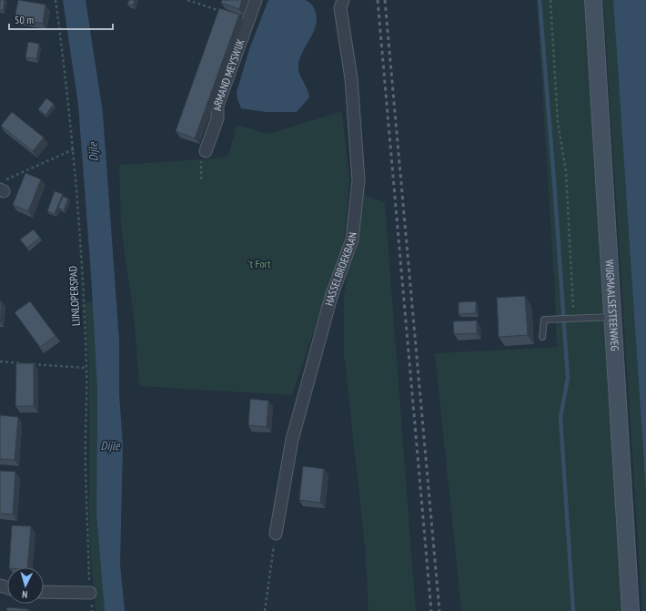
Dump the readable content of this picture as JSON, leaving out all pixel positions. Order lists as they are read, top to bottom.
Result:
{
  "streets": {
    "street": ["ARMAND MEYSWIJK", "HASSELBROEKBAAN", "WIJGMAALSESTEENWEG"],
    "path": ["LIJNLOPERSPAD"]
  },
  "water": ["Dijle"],
  "parks": ["'t Fort"],
  "scale_bar": "50 m",
  "north": "bottom"
}
